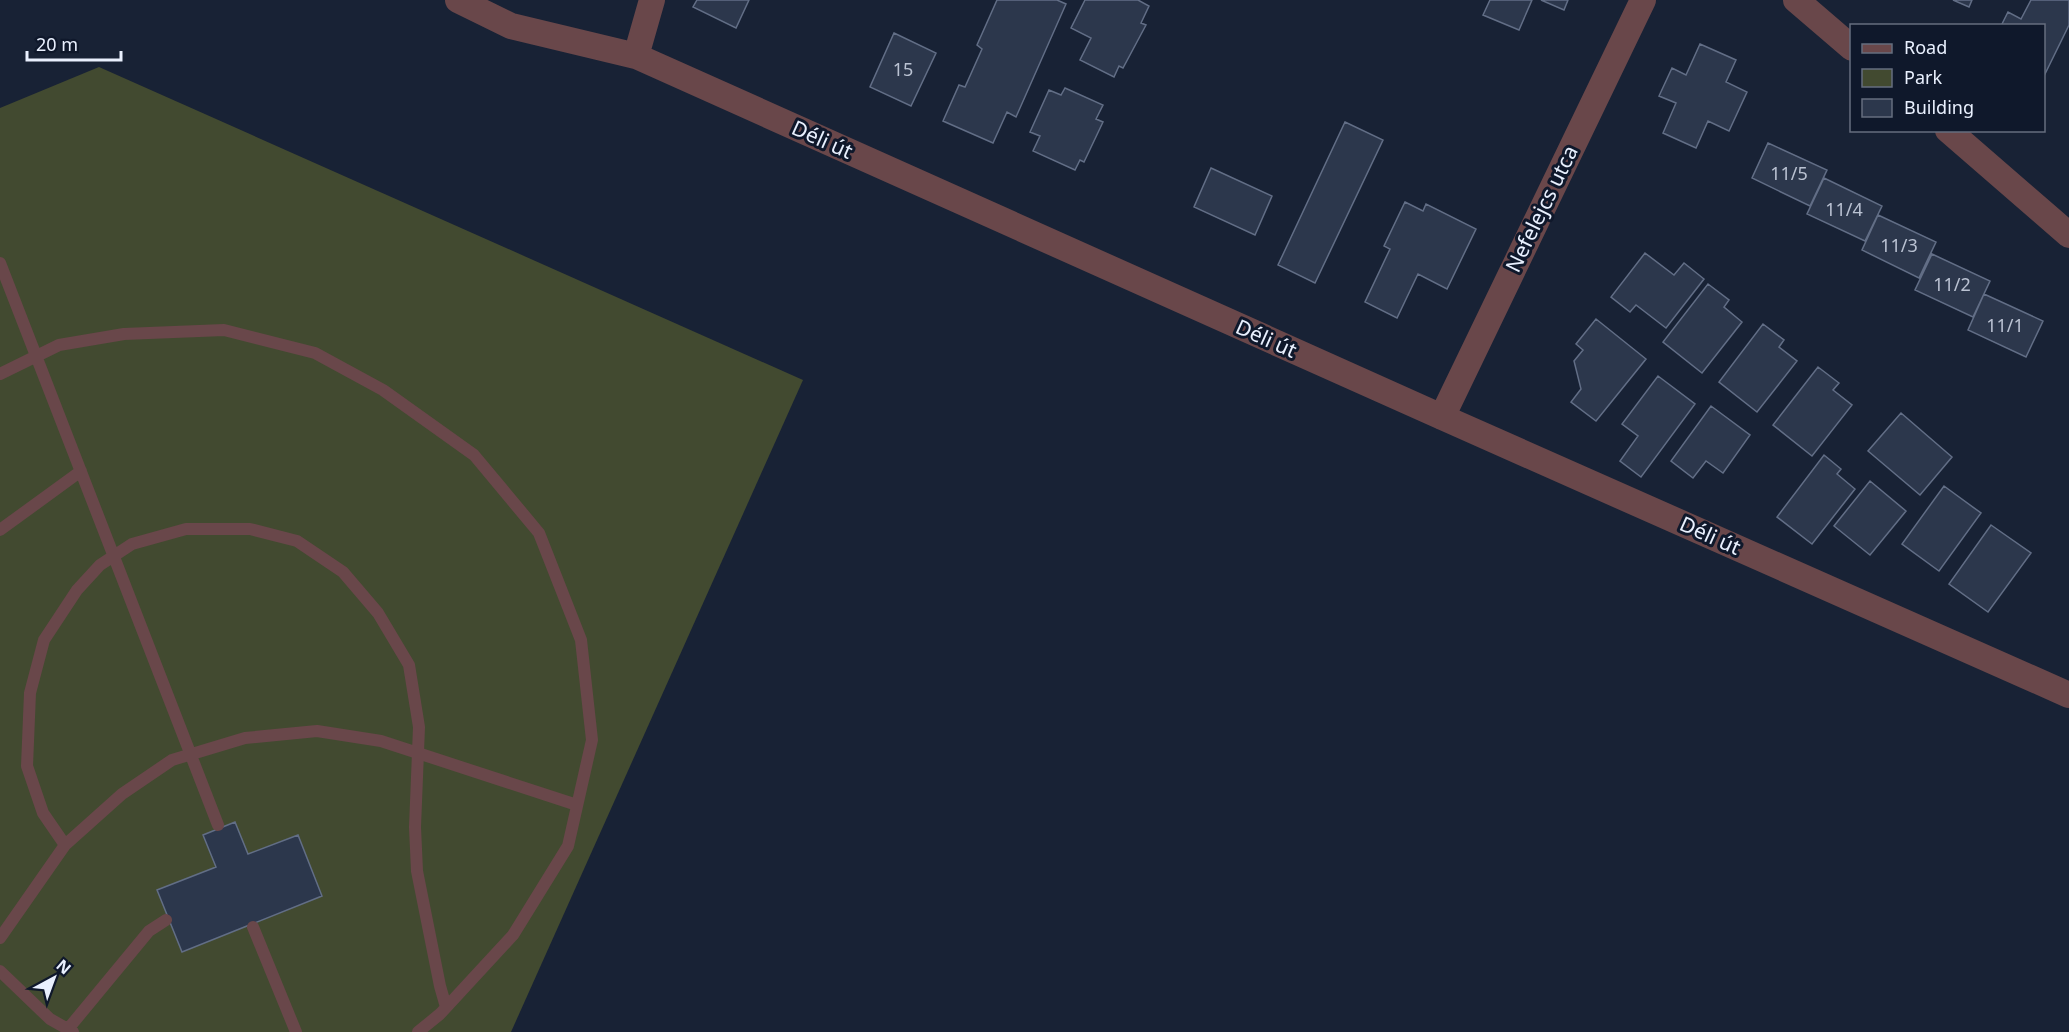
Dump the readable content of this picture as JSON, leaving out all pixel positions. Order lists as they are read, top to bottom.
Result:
{
  "streets": {
    "street": ["Déli út", "Nefelejcs utca"]
  },
  "crossings": [
    ["Déli út", "Nefelejcs utca"]
  ],
  "house_numbers": [
    "15",
    "11/5",
    "11/4",
    "11/3",
    "11/2",
    "11/1"
  ],
  "legend": ["Road", "Park", "Building"],
  "scale_bar": "20 m",
  "north": "top right"
}
